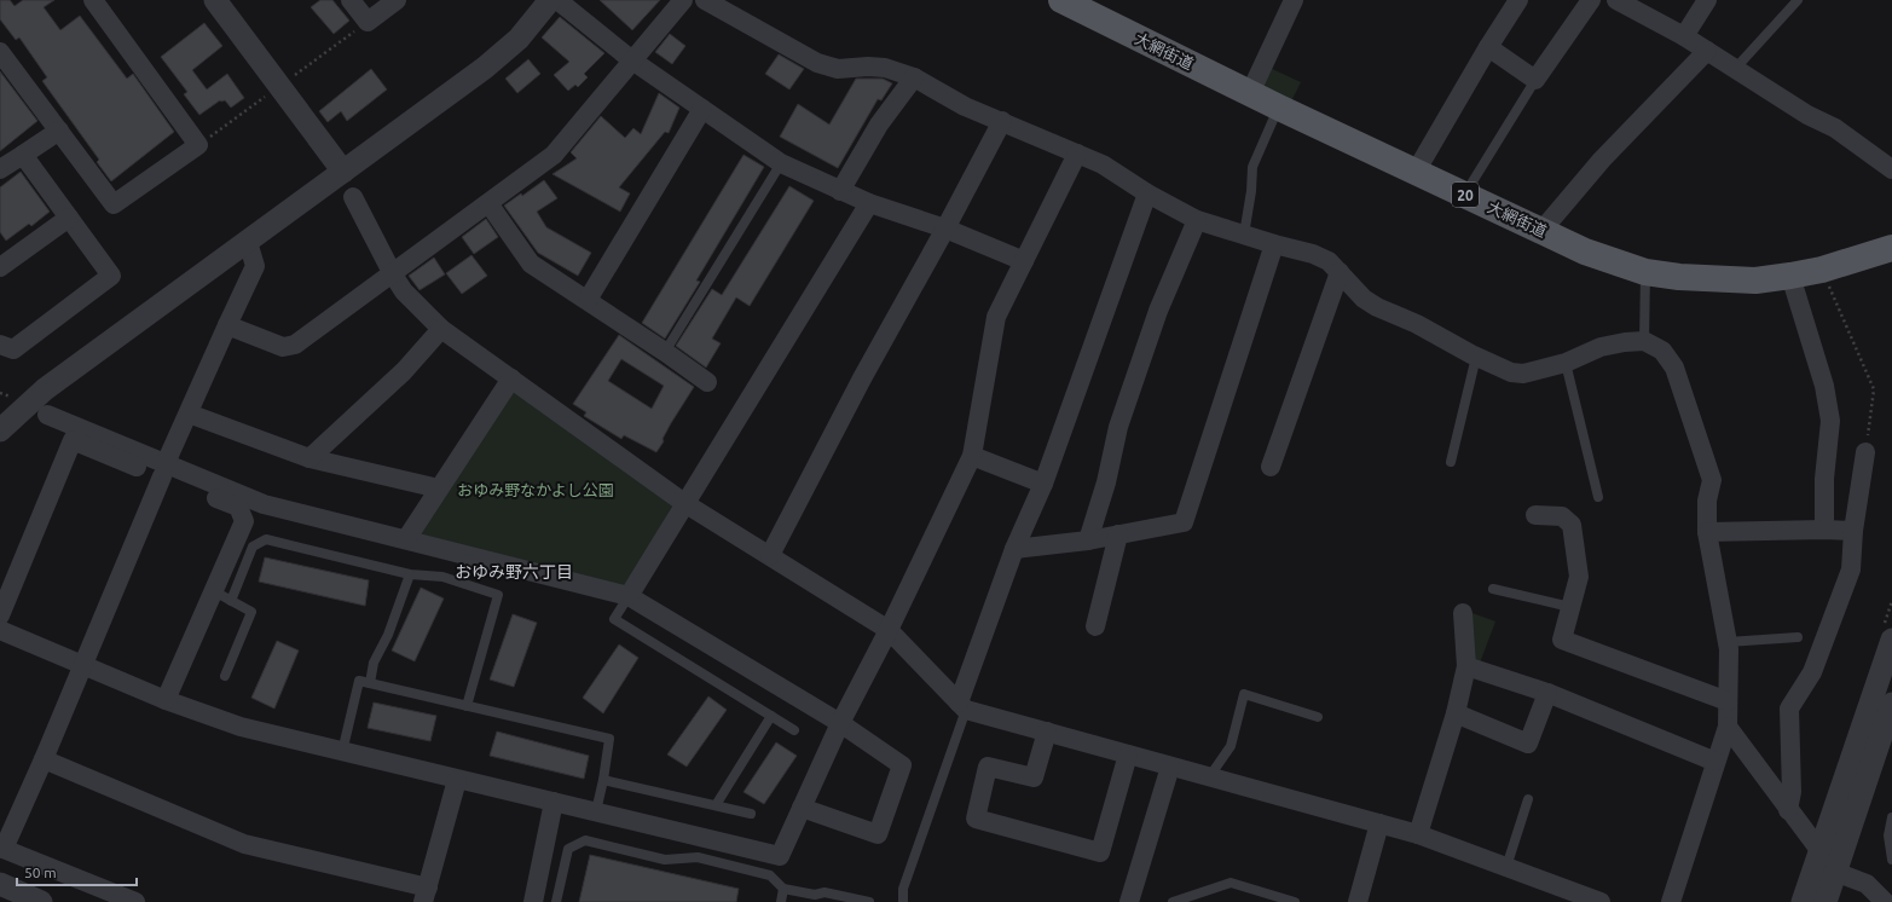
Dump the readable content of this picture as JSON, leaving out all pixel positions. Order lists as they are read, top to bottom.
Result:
{
  "streets": {
    "main road": ["大網街道", "20"]
  },
  "districts": ["おゆみ野六丁目"],
  "parks": ["おゆみ野なかよし公園"],
  "scale_bar": "50 m"
}
